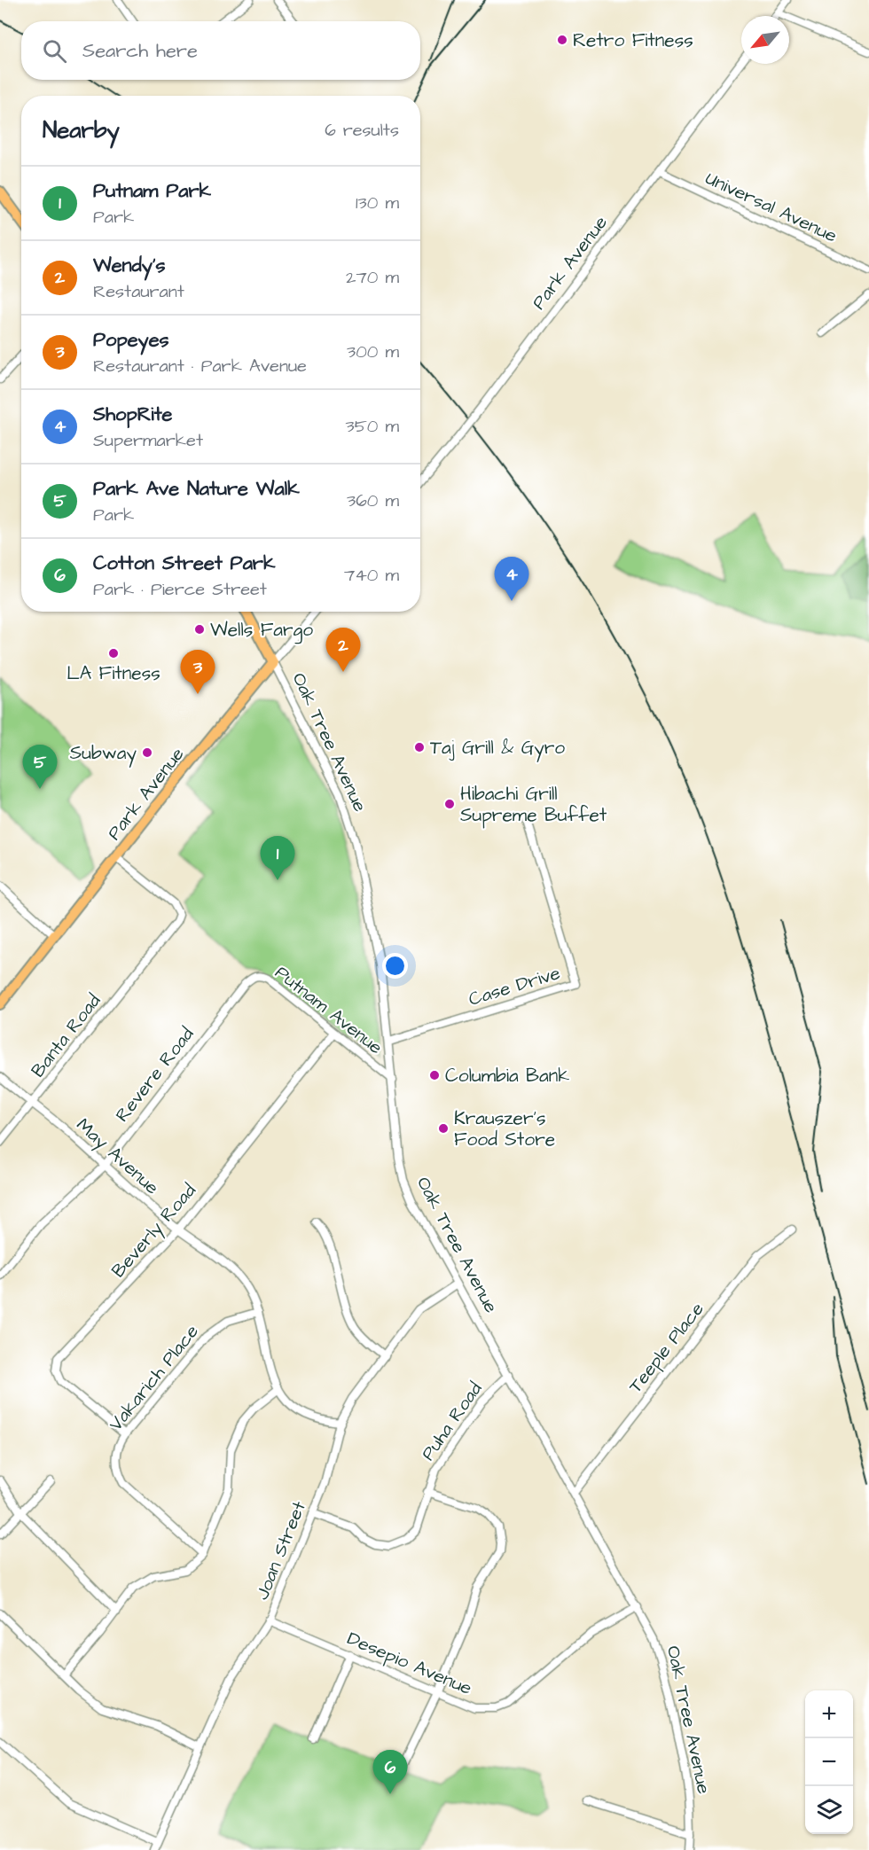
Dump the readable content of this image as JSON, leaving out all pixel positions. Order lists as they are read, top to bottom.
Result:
{
  "streets": {
    "main road": ["Park Avenue", "Oak Tree Avenue"],
    "street": [
      "Universal Avenue",
      "Case Drive",
      "Putnam Avenue",
      "Banta Road",
      "Revere Road",
      "May Avenue",
      "Beverly Road",
      "Teeple Place",
      "Vakarich Place",
      "Puha Road",
      "Joan Street",
      "Desepio Avenue"
    ]
  },
  "crossings": [
    ["Universal Avenue", "Park Avenue"],
    ["Park Avenue", "Oak Tree Avenue"],
    ["Park Avenue", "Banta Road"],
    ["Oak Tree Avenue", "Case Drive"],
    ["Oak Tree Avenue", "Putnam Avenue"],
    ["Oak Tree Avenue", "Teeple Place"],
    ["Oak Tree Avenue", "Puha Road"],
    ["Oak Tree Avenue", "Joan Street"],
    ["Oak Tree Avenue", "Desepio Avenue"],
    ["Putnam Avenue", "Revere Road"],
    ["Putnam Avenue", "Beverly Road"],
    ["Banta Road", "May Avenue"],
    ["Revere Road", "May Avenue"],
    ["May Avenue", "Beverly Road"],
    ["May Avenue", "Vakarich Place"],
    ["May Avenue", "Joan Street"],
    ["Beverly Road", "Vakarich Place"],
    ["Puha Road", "Joan Street"],
    ["Joan Street", "Desepio Avenue"]
  ],
  "places": [
    "Retro Fitness",
    "Wells Fargo",
    "LA Fitness",
    "Taj Grill & Gyro",
    "Subway",
    "Hibachi Grill Supreme Buffet",
    "Columbia Bank",
    "Krauszer's Food Store"
  ],
  "north": "bottom left",
  "page": {
    "search": "Search here",
    "heading": ["Nearby", "6 results"],
    "list": [
      {
        "mark": "1",
        "name": "Putnam Park",
        "note": "Park",
        "value": "130 m"
      },
      {
        "mark": "2",
        "name": "Wendy's",
        "note": "Restaurant",
        "value": "270 m"
      },
      {
        "mark": "3",
        "name": "Popeyes",
        "note": "Restaurant · Park Avenue",
        "value": "300 m"
      },
      {
        "mark": "4",
        "name": "ShopRite",
        "note": "Supermarket",
        "value": "350 m"
      },
      {
        "mark": "5",
        "name": "Park Ave Nature Walk",
        "note": "Park",
        "value": "360 m"
      },
      {
        "mark": "6",
        "name": "Cotton Street Park",
        "note": "Park · Pierce Street",
        "value": "740 m"
      }
    ],
    "pins": [
      "4",
      "2",
      "3",
      "5",
      "1",
      "6"
    ],
    "map_buttons": ["+", "−"]
  }
}
